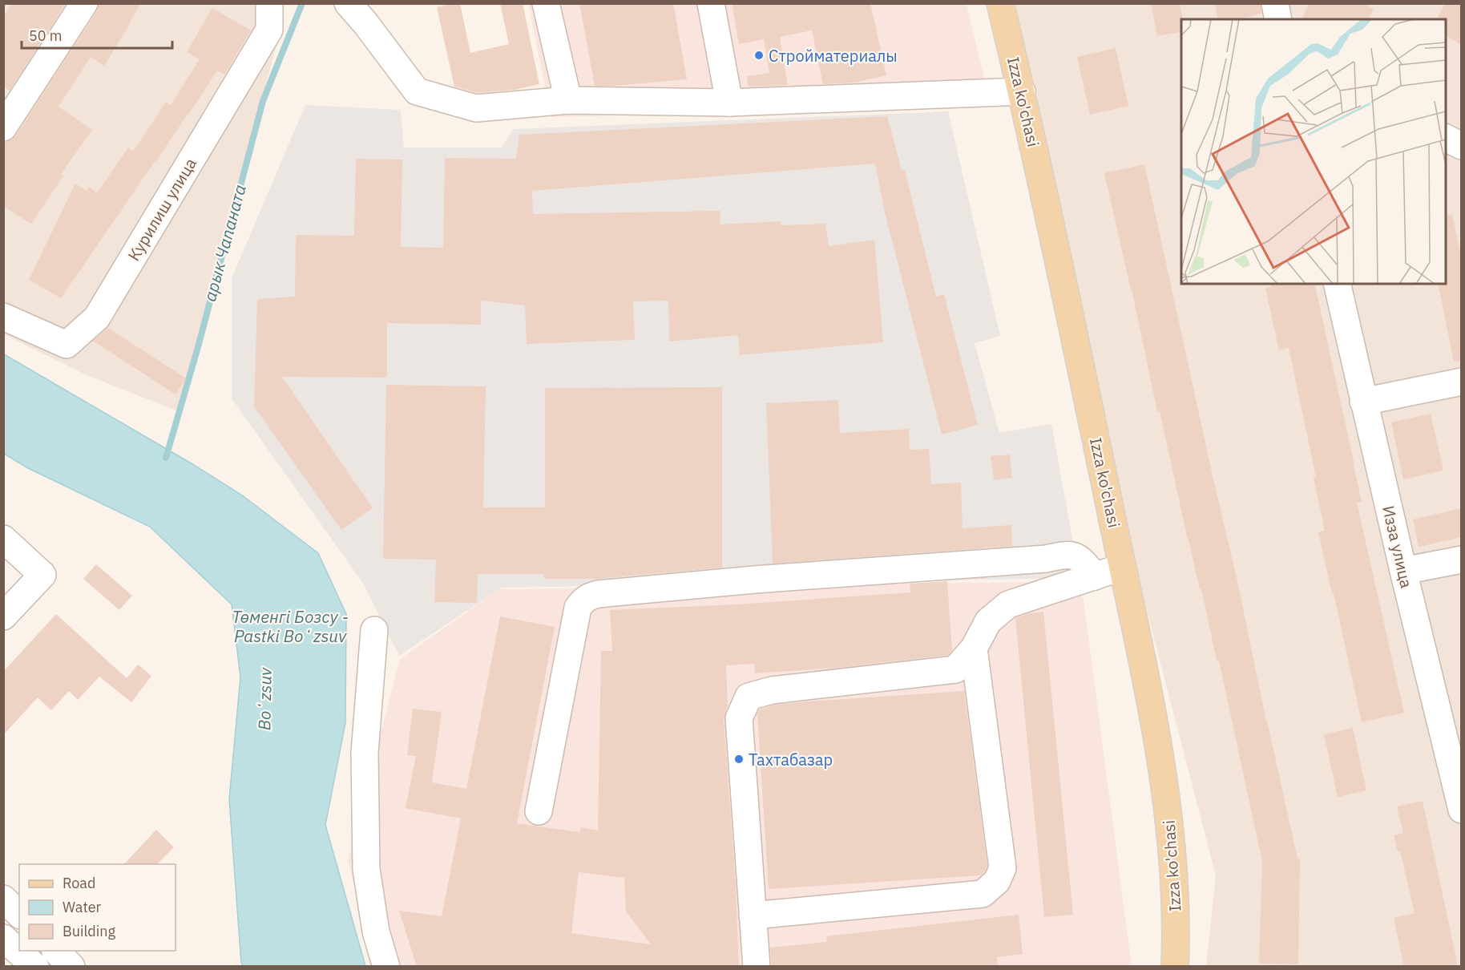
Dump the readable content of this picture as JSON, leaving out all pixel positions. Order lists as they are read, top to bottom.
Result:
{
  "streets": {
    "main road": ["Izza ko'chasi"],
    "street": ["Курилиш улица", "Изза улица"]
  },
  "water": ["арык Чапаната", "Төменгі Бозсу - Pastki Boʻzsuv", "Boʻzsuv"],
  "places": ["Стройматериалы", "Тахтабазар"],
  "legend": ["Road", "Water", "Building"],
  "scale_bar": "50 m"
}
